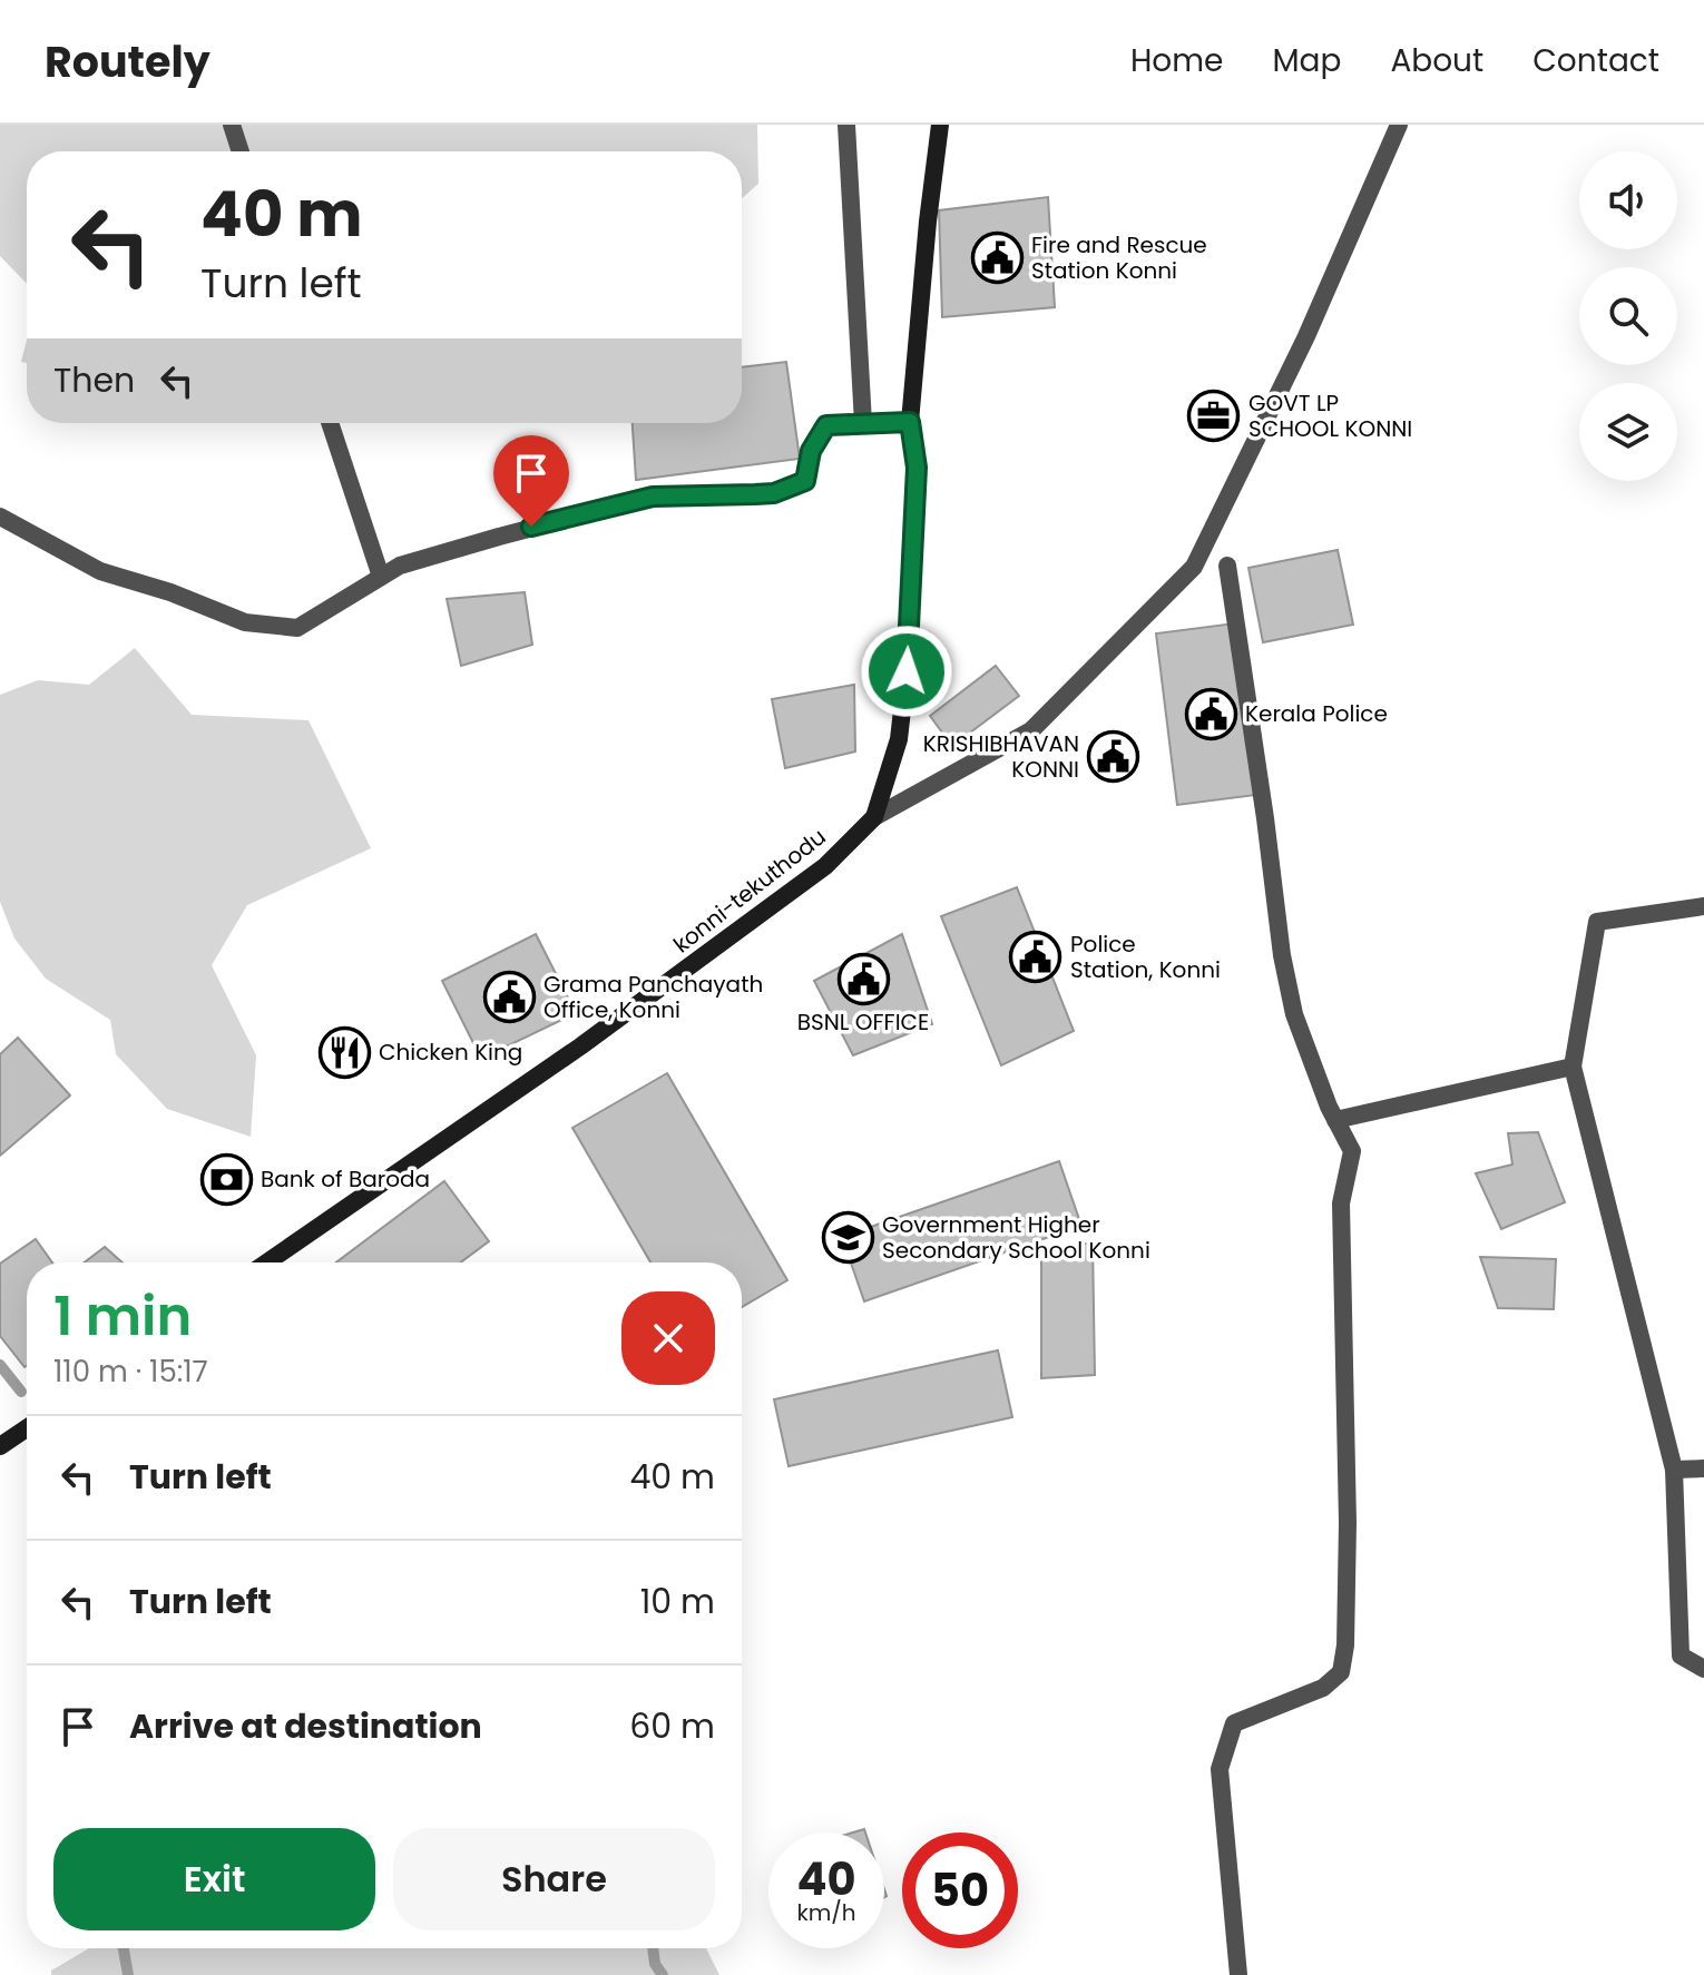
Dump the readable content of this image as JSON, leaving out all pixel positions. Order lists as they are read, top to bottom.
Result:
{
  "streets": {
    "main road": ["konni-tekuthodu"]
  },
  "places": {
    "public building": [
      "Fire and Rescue Station Konni",
      "Kerala Police",
      "KRISHIBHAVAN KONNI",
      "Police Station, Konni",
      "BSNL OFFICE",
      "Grama Panchayath Office, Konni"
    ],
    "office": ["GOVT LP SCHOOL KONNI"],
    "restaurant": ["Chicken King"],
    "bank": ["Bank of Baroda"],
    "school or university": ["Government Higher Secondary School Konni"]
  },
  "page": {
    "header": "Routely",
    "nav": [
      "Home",
      "Map",
      "About",
      "Contact"
    ],
    "turn": ["40 m", "Turn left"],
    "then": "Then",
    "heading": ["1 min", "110 m · 15:17"],
    "list": [
      {
        "name": "Turn left",
        "value": "40 m"
      },
      {
        "name": "Turn left",
        "value": "10 m"
      },
      {
        "name": "Arrive at destination",
        "value": "60 m"
      }
    ],
    "buttons": ["Exit", "Share"],
    "speed": "40 km/h",
    "limit": "50"
  }
}
